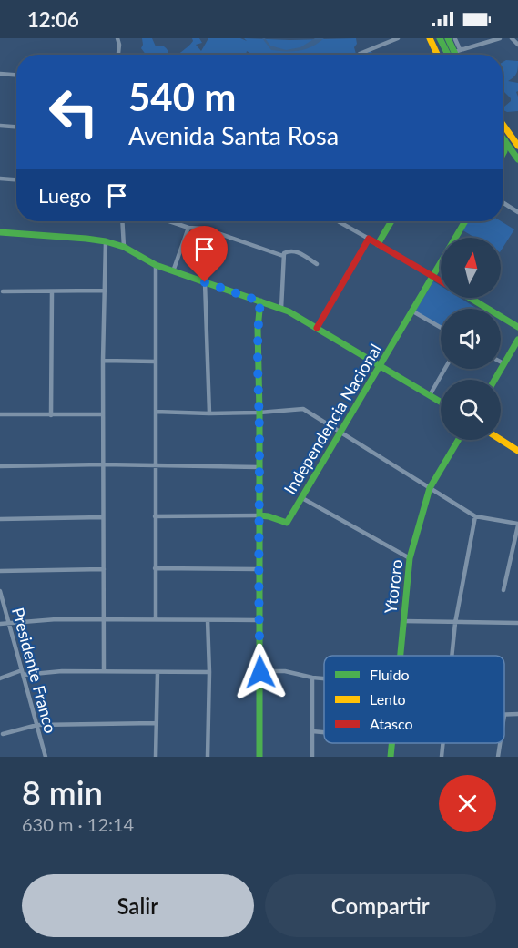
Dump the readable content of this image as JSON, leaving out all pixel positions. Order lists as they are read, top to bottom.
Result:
{
  "streets": {
    "main road": ["Independencia Nacional", "Ytororo"],
    "street": ["Presidente Franco"]
  },
  "legend": ["Fluido", "Lento", "Atasco"],
  "north": "top",
  "page": {
    "status": "12:06",
    "turn": ["540 m", "Avenida Santa Rosa"],
    "then": "Luego",
    "heading": ["8 min", "630 m · 12:14"],
    "buttons": ["Salir", "Compartir"]
  }
}
